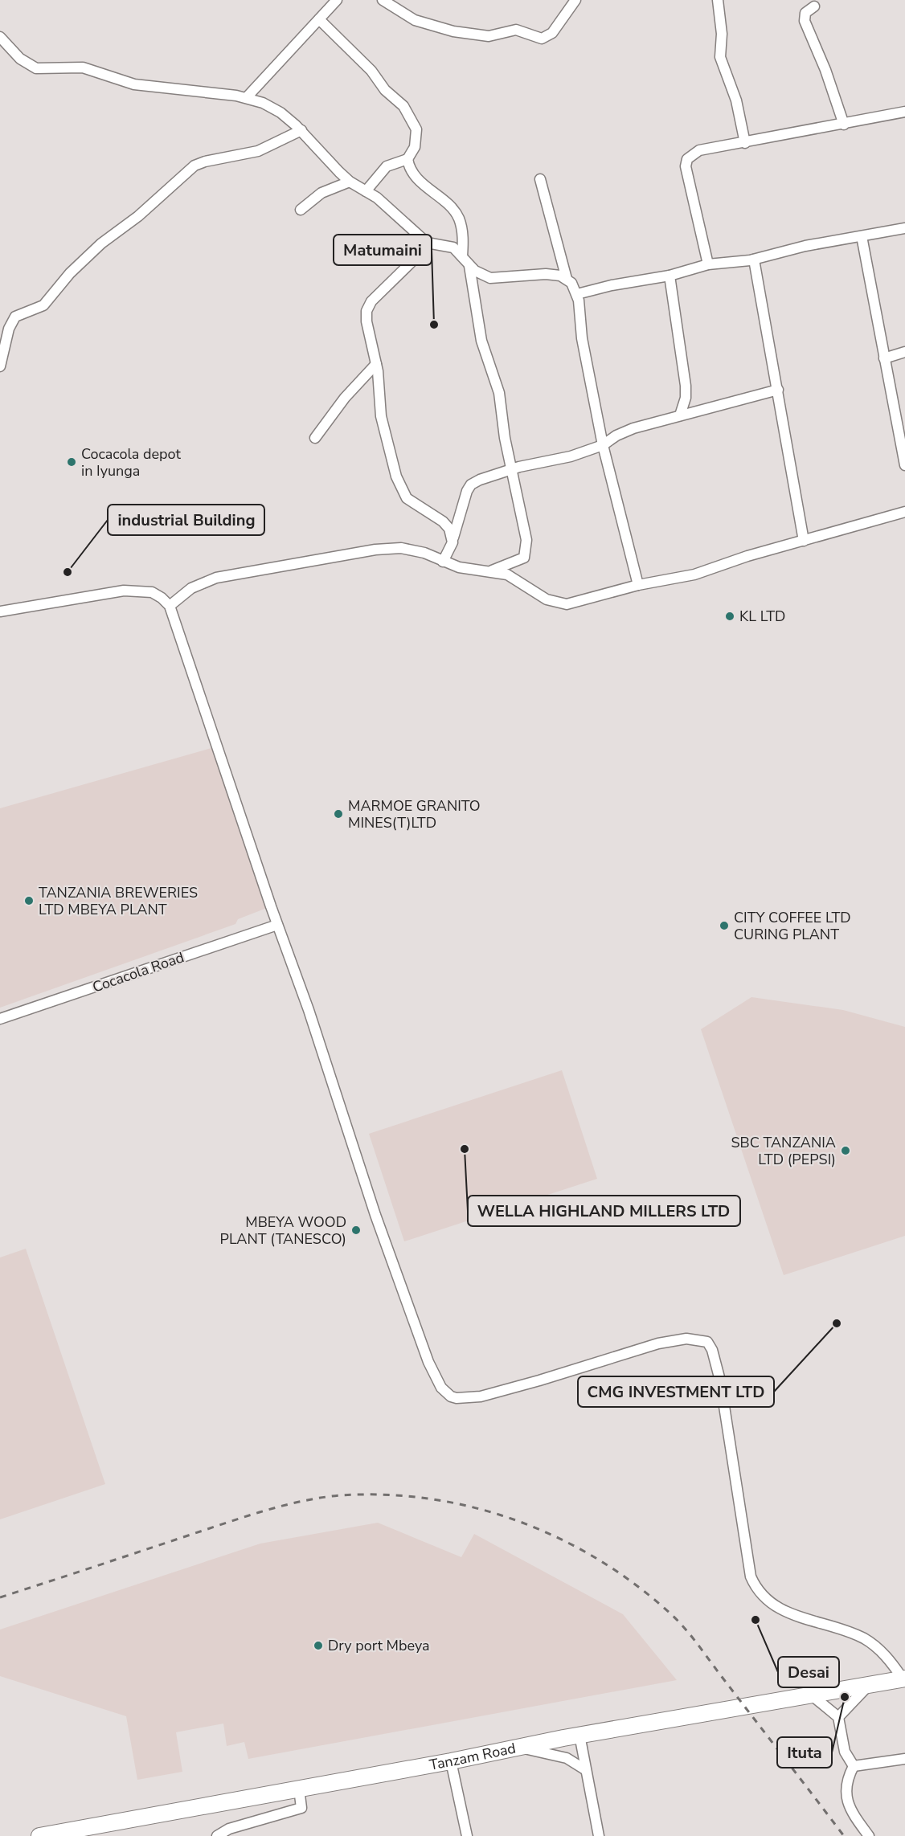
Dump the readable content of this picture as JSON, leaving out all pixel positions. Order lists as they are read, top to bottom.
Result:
{
  "streets": {
    "highway": ["Tanzam Road"],
    "street": ["Cocacola Road"]
  },
  "places": [
    "Matumaini",
    "Cocacola depot in Iyunga",
    "industrial Building",
    "KL LTD",
    "MARMOE GRANITO MINES(T)LTD",
    "TANZANIA BREWERIES LTD MBEYA PLANT",
    "CITY COFFEE LTD CURING PLANT",
    "WELLA HIGHLAND MILLERS LTD",
    "SBC TANZANIA LTD (PEPSI)",
    "MBEYA WOOD PLANT (TANESCO)",
    "CMG INVESTMENT LTD",
    "Desai",
    "Dry port Mbeya",
    "Ituta"
  ]
}
